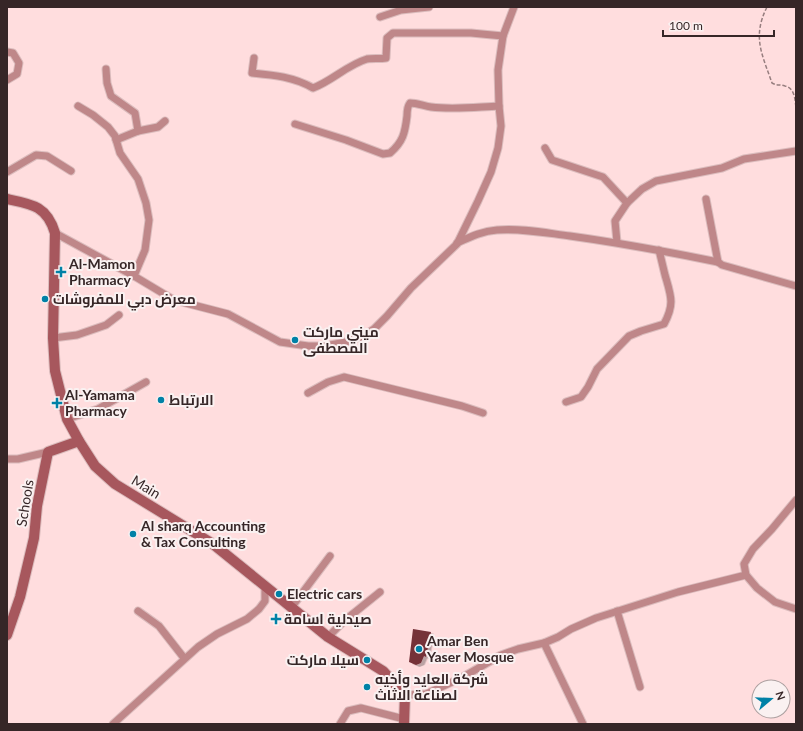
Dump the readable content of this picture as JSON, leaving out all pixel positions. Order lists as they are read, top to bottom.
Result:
{
  "streets": {
    "main road": ["Main", "Schools"]
  },
  "places": {
    "health": ["Al-Mamon Pharmacy", "Al-Yamama Pharmacy", "صيدلية اسامة"],
    "other": [
      "معرض دبي للمفروشات",
      "ميني ماركت المصطفى",
      "الارتباط",
      "Al sharq Accounting & Tax Consulting",
      "Electric cars",
      "Amar Ben Yaser Mosque",
      "سيلا ماركت",
      "شركة العايد وأخيه لصناعة الاثاث"
    ]
  },
  "scale_bar": "100 m",
  "north": "right"
}
